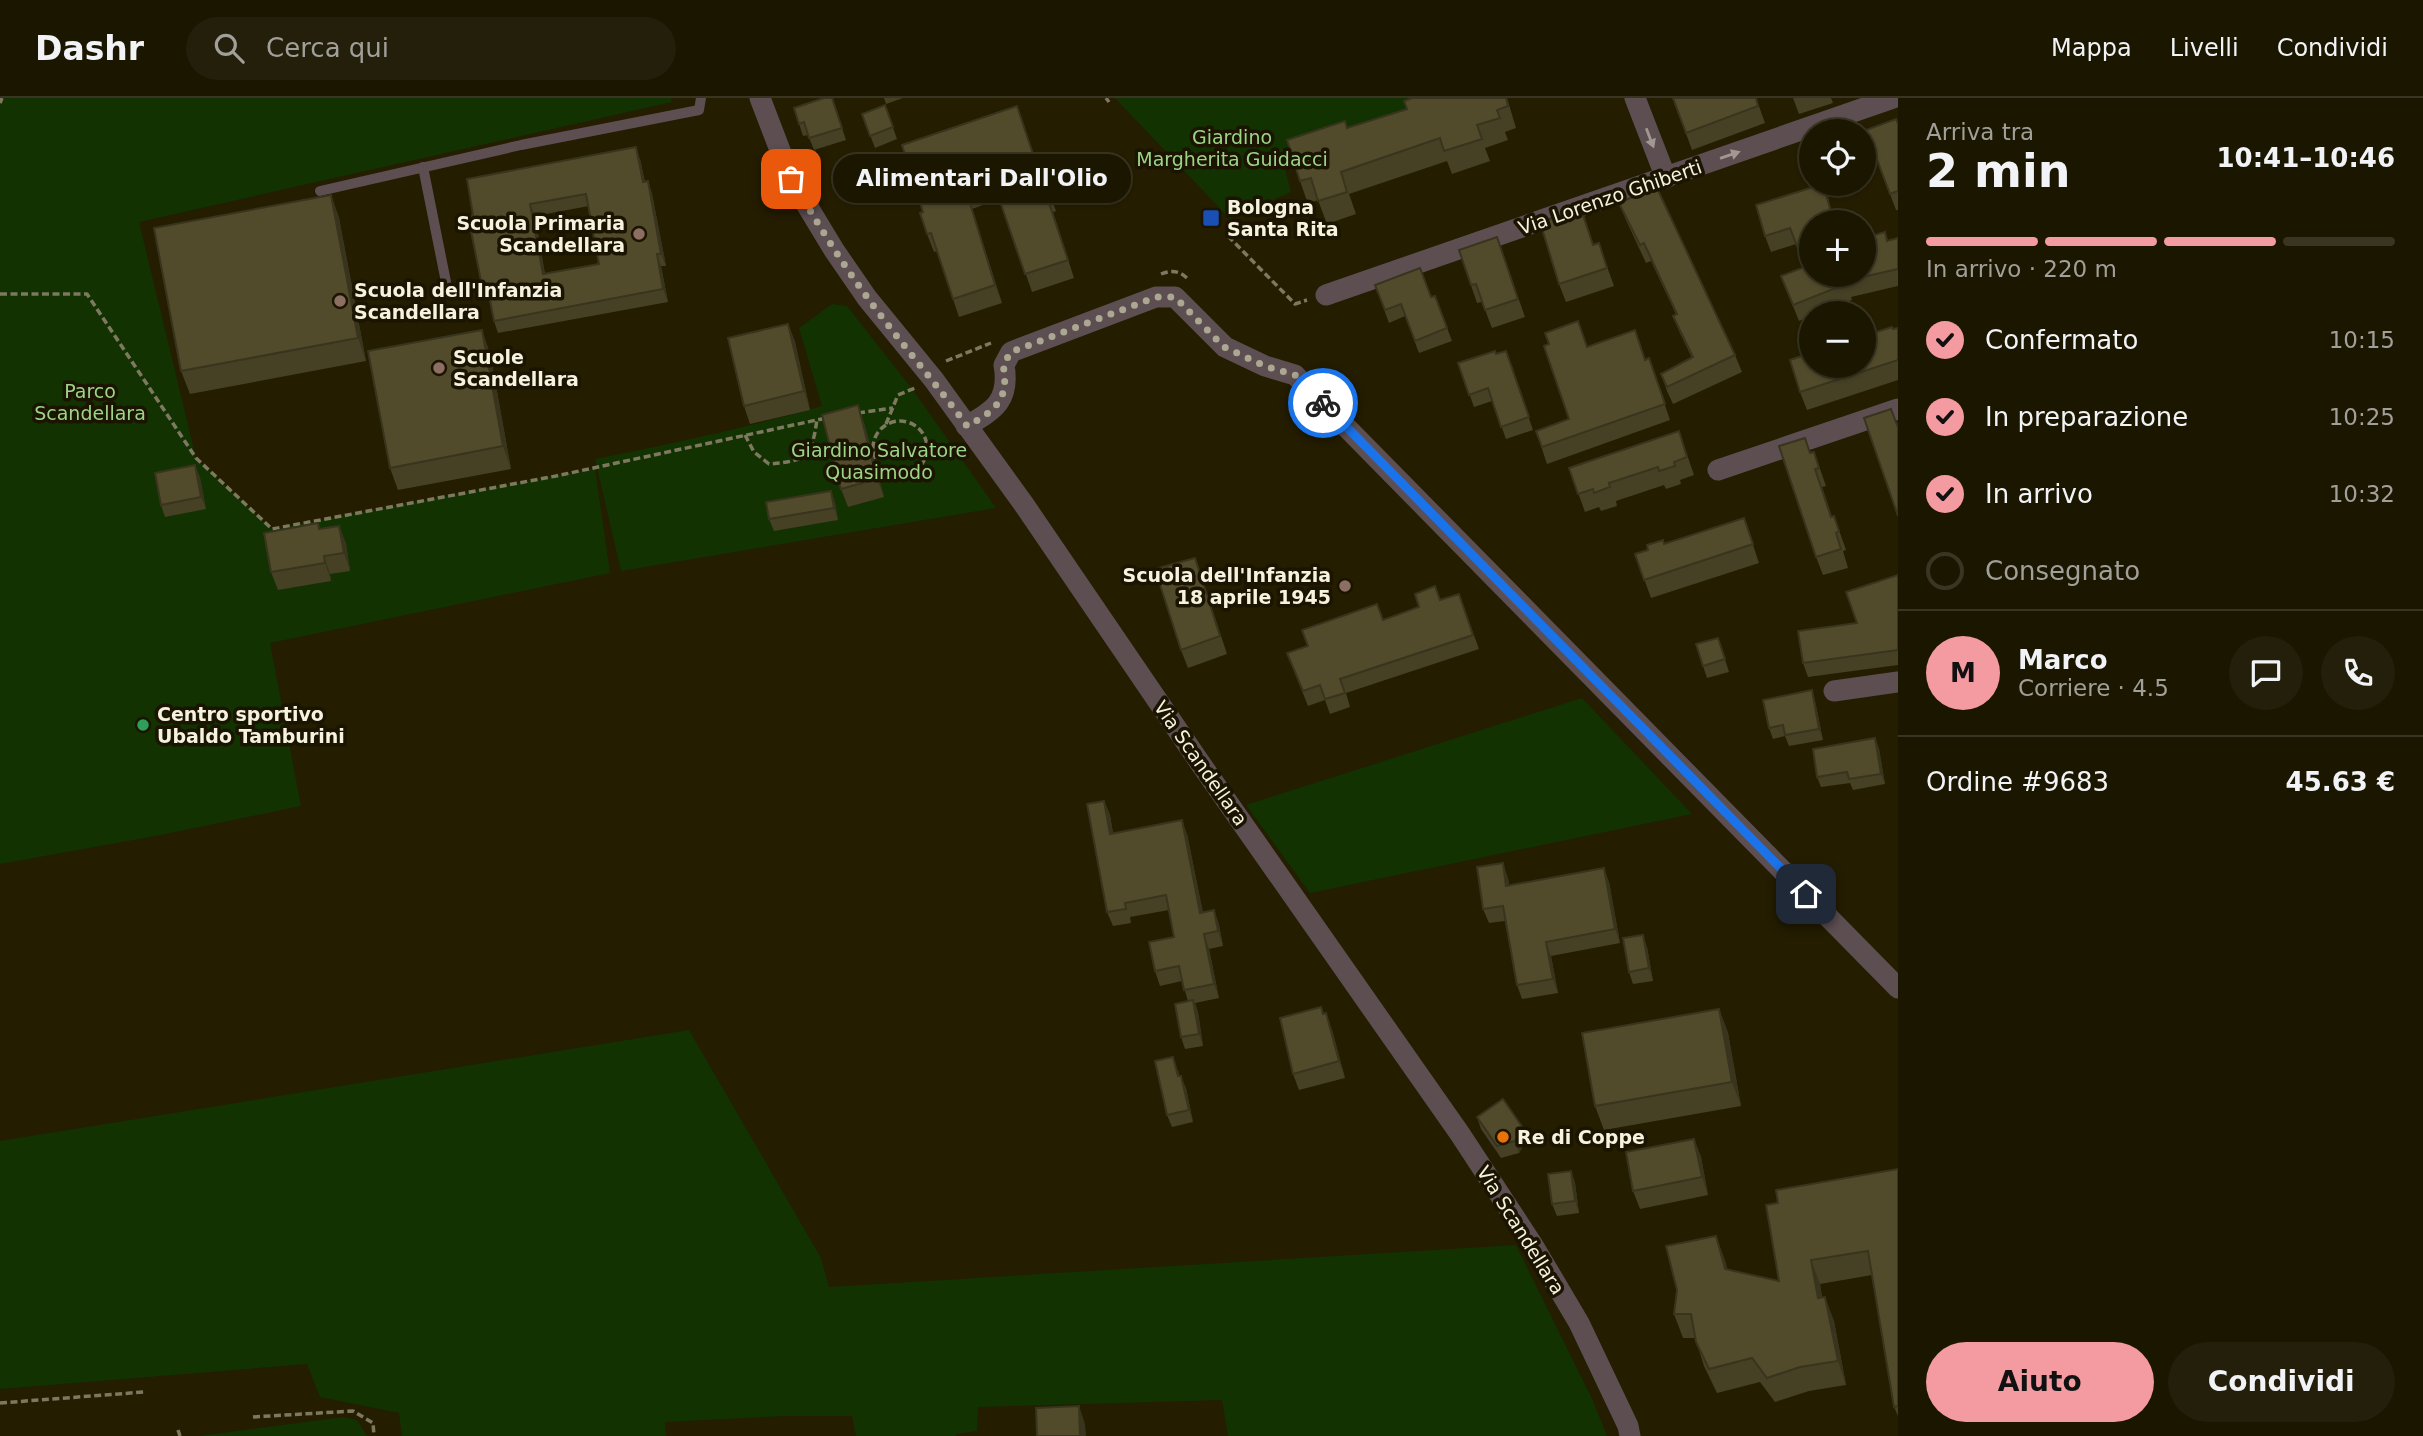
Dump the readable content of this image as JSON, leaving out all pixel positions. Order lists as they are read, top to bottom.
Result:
{
  "streets": {
    "street": ["Via Lorenzo Ghiberti", "Via Scandellara"]
  },
  "one_way": ["Via Lorenzo Ghiberti"],
  "parks": ["Giardino Margherita Guidacci", "Parco Scandellara", "Giardino Salvatore Quasimodo"],
  "places": {
    "other": [
      "Alimentari Dall'Olio",
      "Scuola Primaria Scandellara",
      "Scuola dell'Infanzia Scandellara",
      "Scuole Scandellara",
      "Scuola dell'Infanzia 18 aprile 1945",
      "Centro sportivo Ubaldo Tamburini",
      "Re di Coppe"
    ],
    "transit": ["Bologna Santa Rita"]
  },
  "page": {
    "header": "Dashr",
    "search": "Cerca qui",
    "nav": ["Mappa", "Livelli", "Condividi"],
    "heading": ["2 min", "Arriva tra", "10:41–10:46"],
    "panel": [
      "Marco",
      "Corriere · 4.5",
      "Ordine #9683",
      "45.63 €"
    ],
    "map_buttons": ["+", "−"],
    "bubble": "Alimentari Dall'Olio",
    "bar": "In arrivo · 220 m",
    "list": [
      ["Confermato", "10:15"],
      ["In preparazione", "10:25"],
      ["In arrivo", "10:32"],
      "Consegnato"
    ],
    "round": "M",
    "buttons": ["Aiuto", "Condividi"]
  }
}
